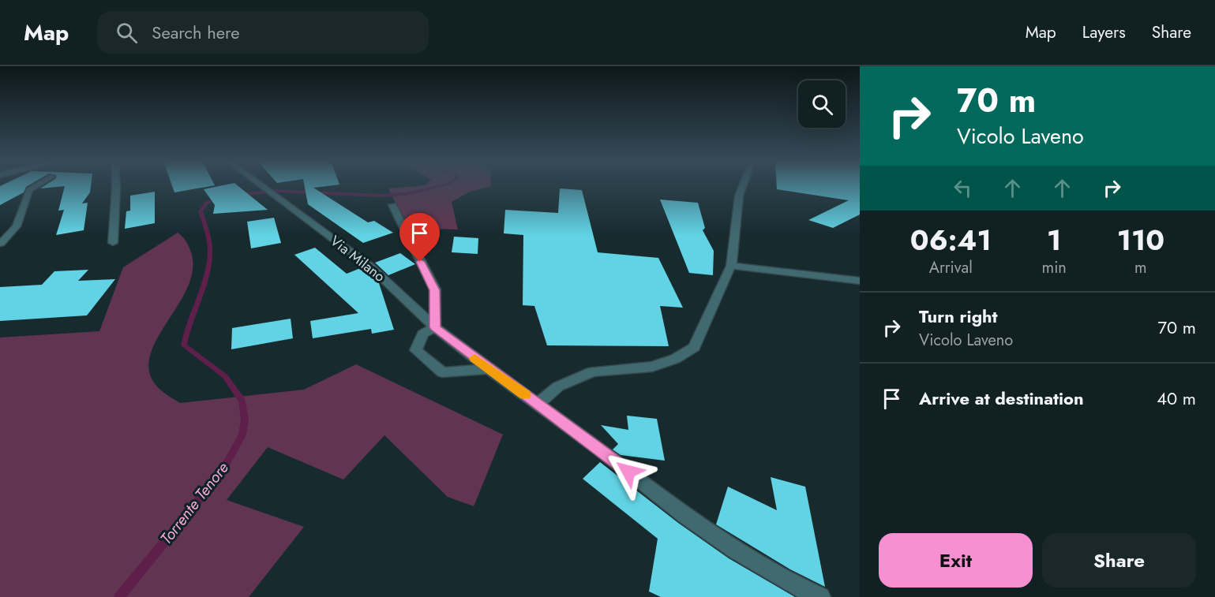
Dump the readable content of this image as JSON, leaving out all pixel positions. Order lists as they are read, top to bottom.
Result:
{
  "streets": {
    "street": ["Via Milano"]
  },
  "water": ["Torrente Tenore"],
  "page": {
    "header": "Map",
    "search": "Search here",
    "nav": ["Map", "Layers", "Share"],
    "turn": ["70 m", "Vicolo Laveno"],
    "eta": [
      "06:41",
      "Arrival",
      "1",
      "min",
      "110",
      "m"
    ],
    "list": [
      {
        "name": "Turn right",
        "note": "Vicolo Laveno",
        "value": "70 m"
      },
      {
        "name": "Arrive at destination",
        "value": "40 m"
      }
    ],
    "buttons": ["Exit", "Share"]
  }
}
